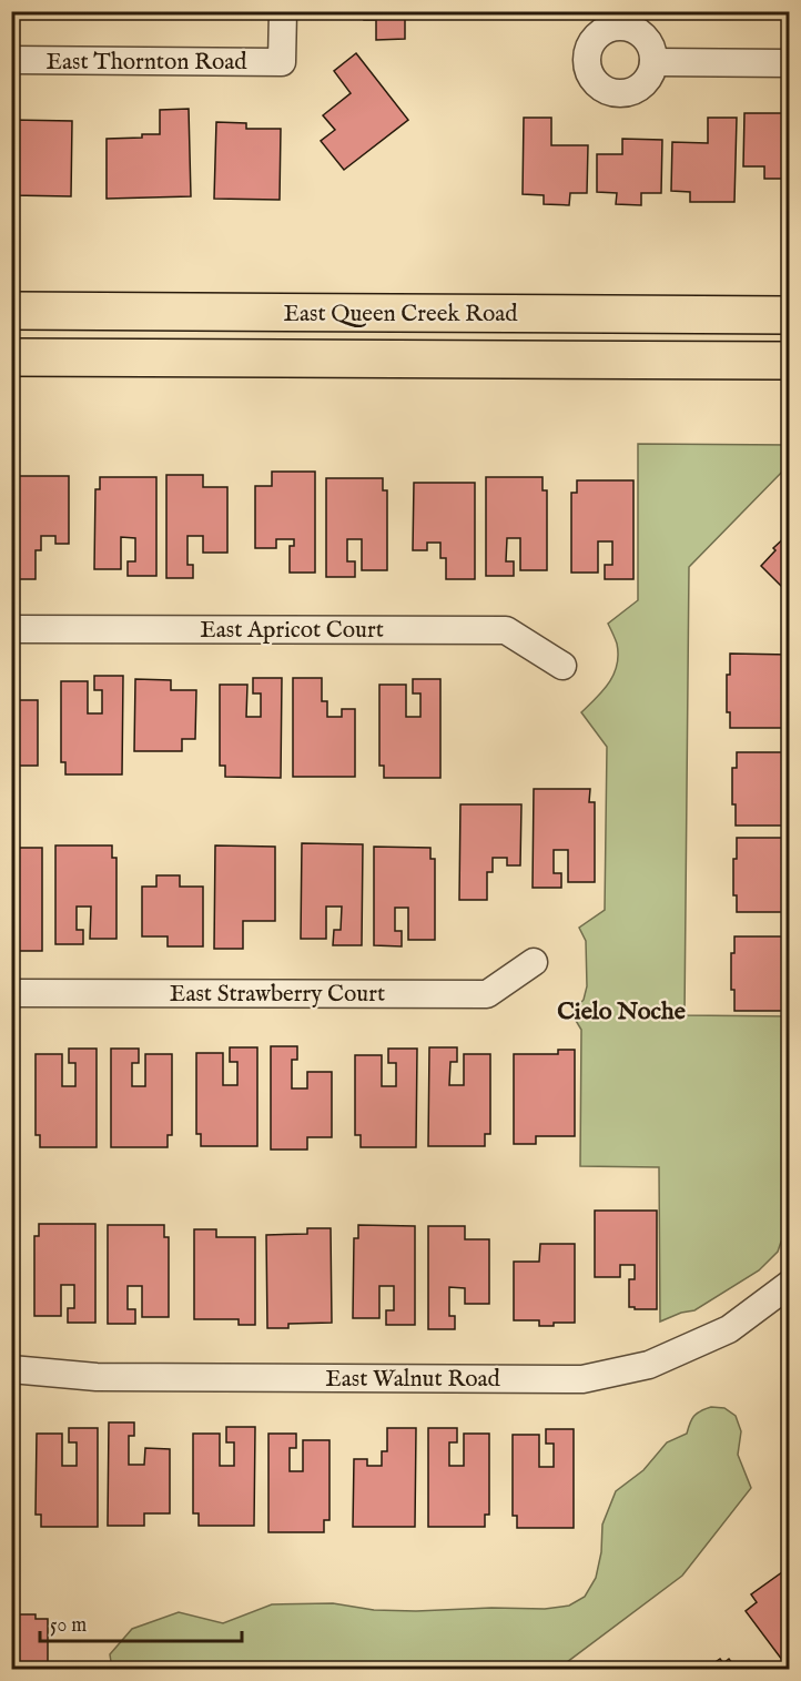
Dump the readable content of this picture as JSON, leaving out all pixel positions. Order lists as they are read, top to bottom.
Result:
{
  "streets": {
    "main road": ["East Queen Creek Road"],
    "street": [
      "East Thornton Road",
      "East Apricot Court",
      "East Strawberry Court",
      "East Walnut Road"
    ]
  },
  "districts": ["Cielo Noche"],
  "scale_bar": "50 m"
}
